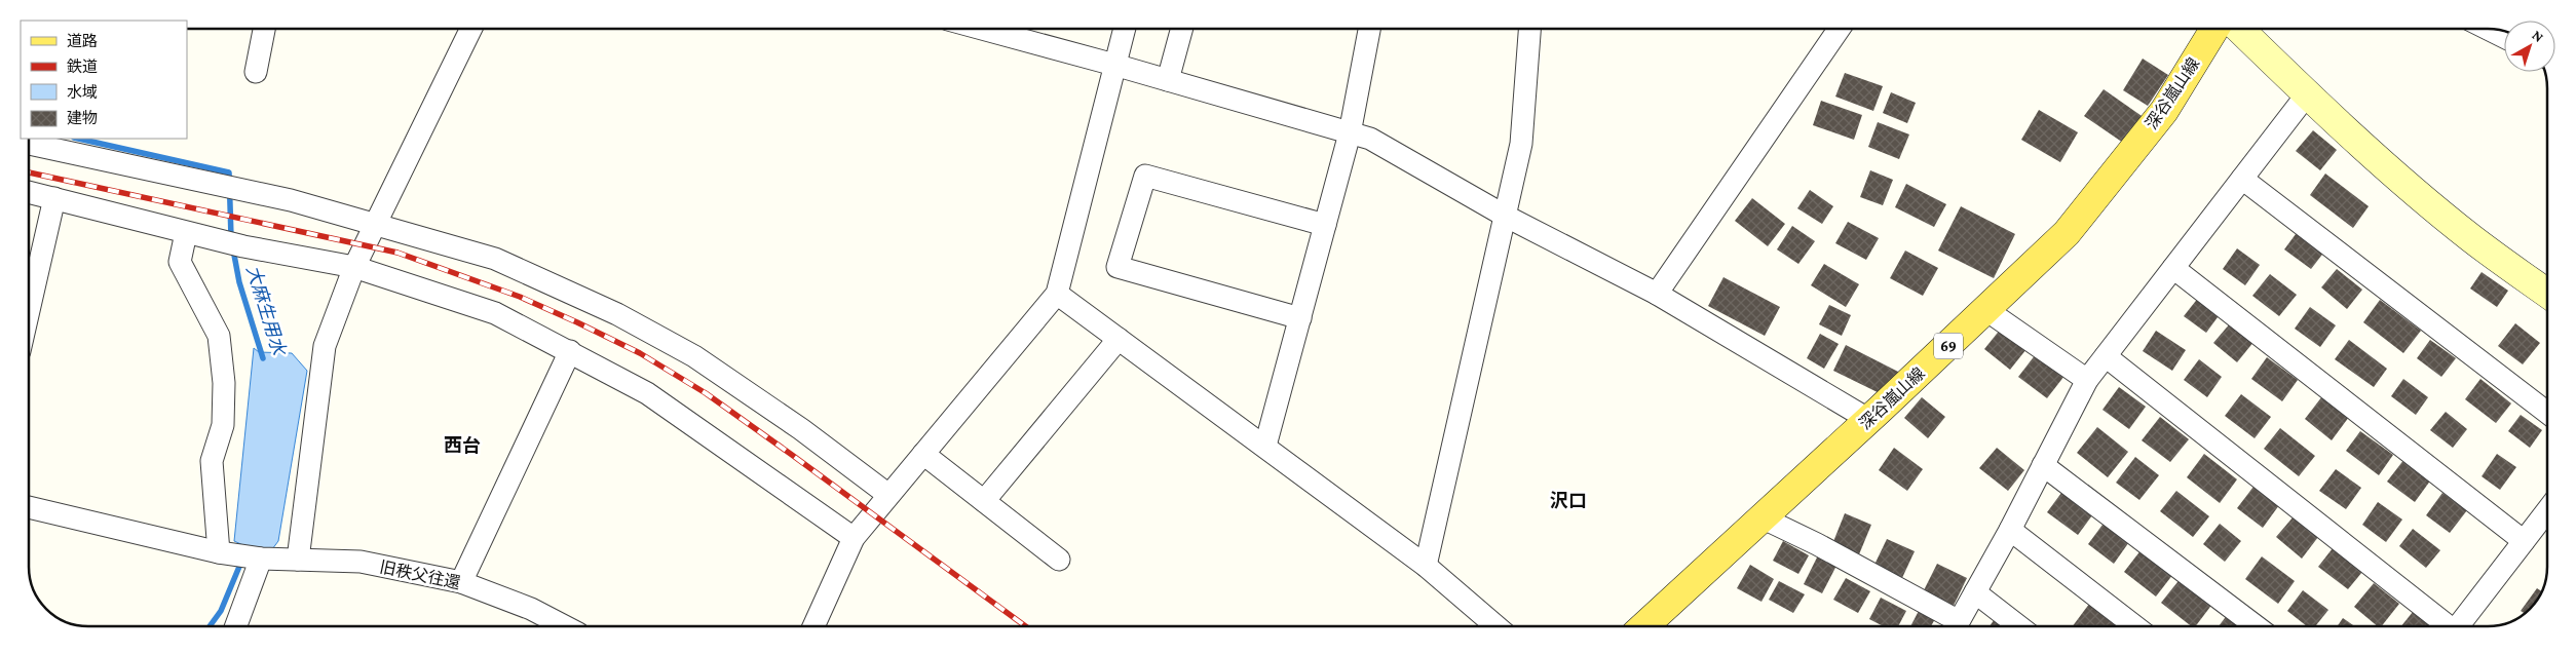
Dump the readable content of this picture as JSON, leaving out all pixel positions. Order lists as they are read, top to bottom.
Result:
{
  "streets": {
    "main road": ["深谷嵐山線", "69"],
    "street": ["旧秩父往還"]
  },
  "districts": ["西台", "沢口"],
  "water": ["大麻生用水"],
  "legend": [
    "道路",
    "鉄道",
    "水域",
    "建物"
  ],
  "north": "top right"
}
